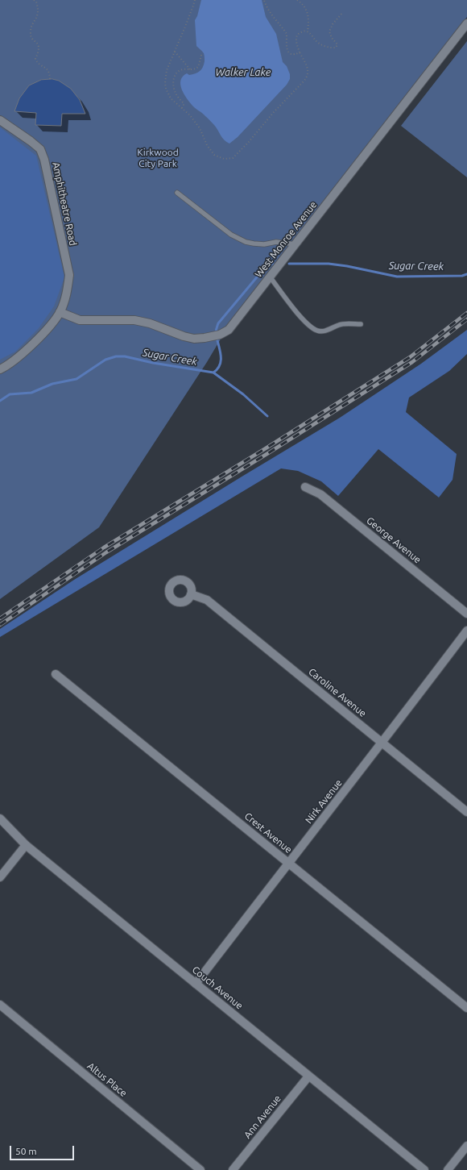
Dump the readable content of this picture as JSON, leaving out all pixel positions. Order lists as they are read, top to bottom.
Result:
{
  "streets": {
    "street": [
      "Amphitheatre Road",
      "West Monroe Avenue",
      "George Avenue",
      "Caroline Avenue",
      "Nirk Avenue",
      "Crest Avenue",
      "Couch Avenue",
      "Altus Place",
      "Ann Avenue"
    ]
  },
  "crossings": [
    ["Amphitheatre Road", "West Monroe Avenue"],
    ["Caroline Avenue", "Nirk Avenue"],
    ["Nirk Avenue", "Crest Avenue"],
    ["Nirk Avenue", "Couch Avenue"],
    ["Couch Avenue", "Ann Avenue"]
  ],
  "water": ["Walker Lake", "Sugar Creek"],
  "parks": ["Kirkwood City Park"],
  "scale_bar": "50 m"
}
